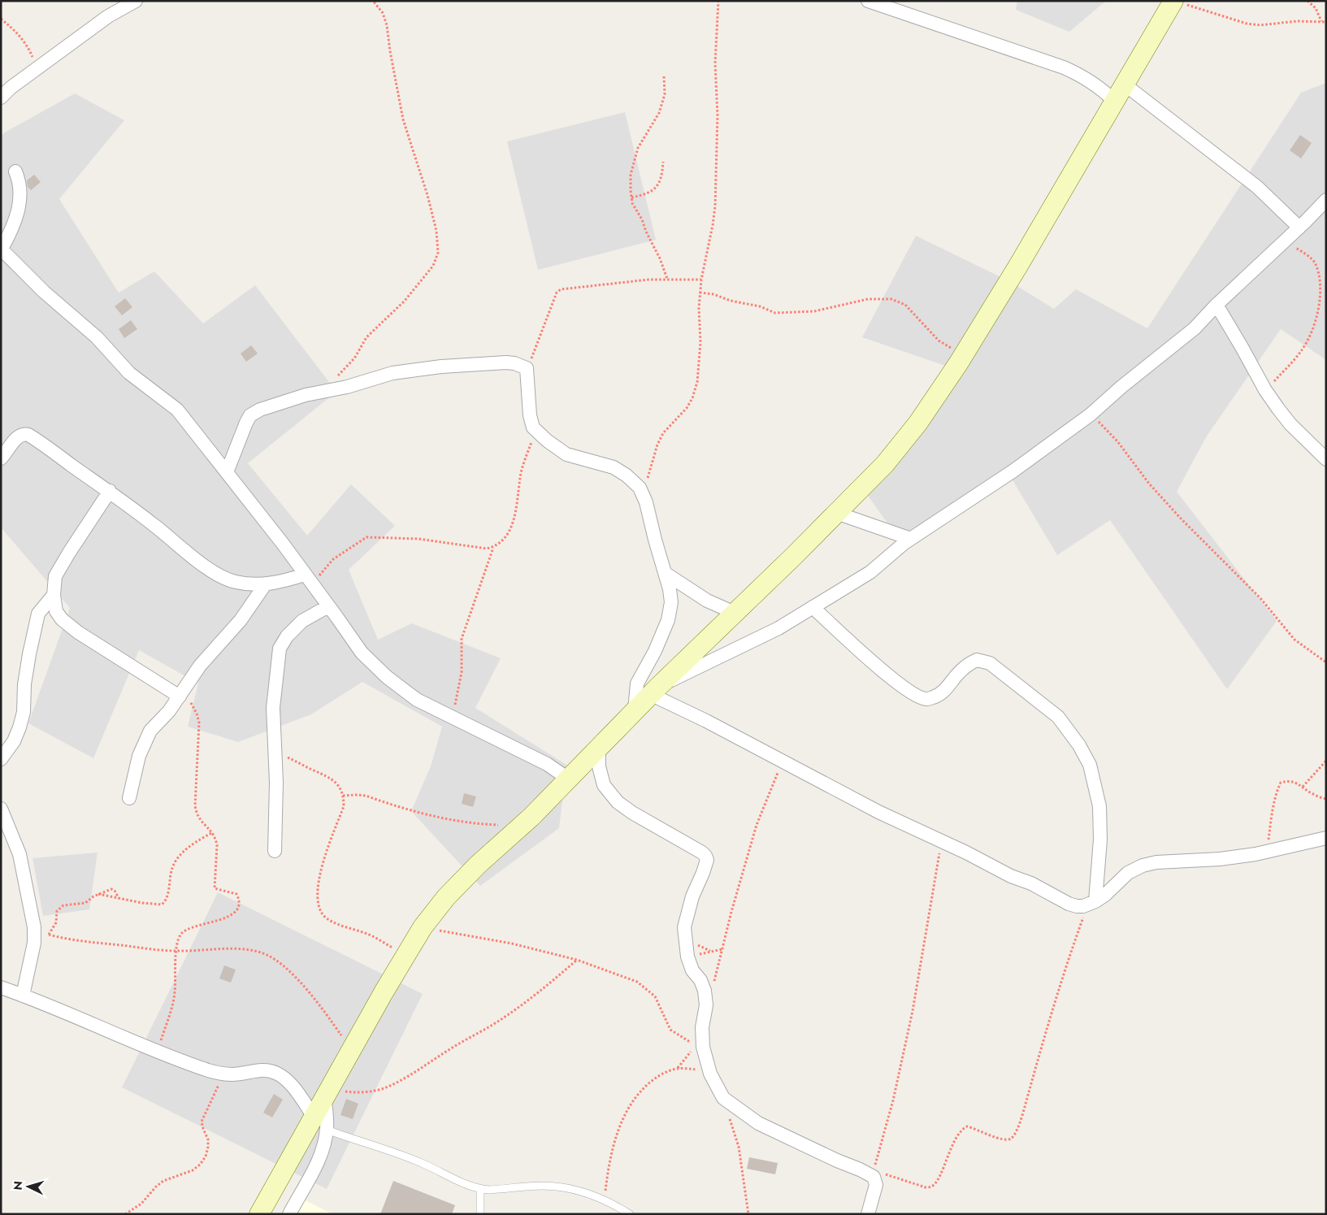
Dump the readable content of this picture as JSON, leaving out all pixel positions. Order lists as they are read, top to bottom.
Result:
{
  "north": "left"
}
